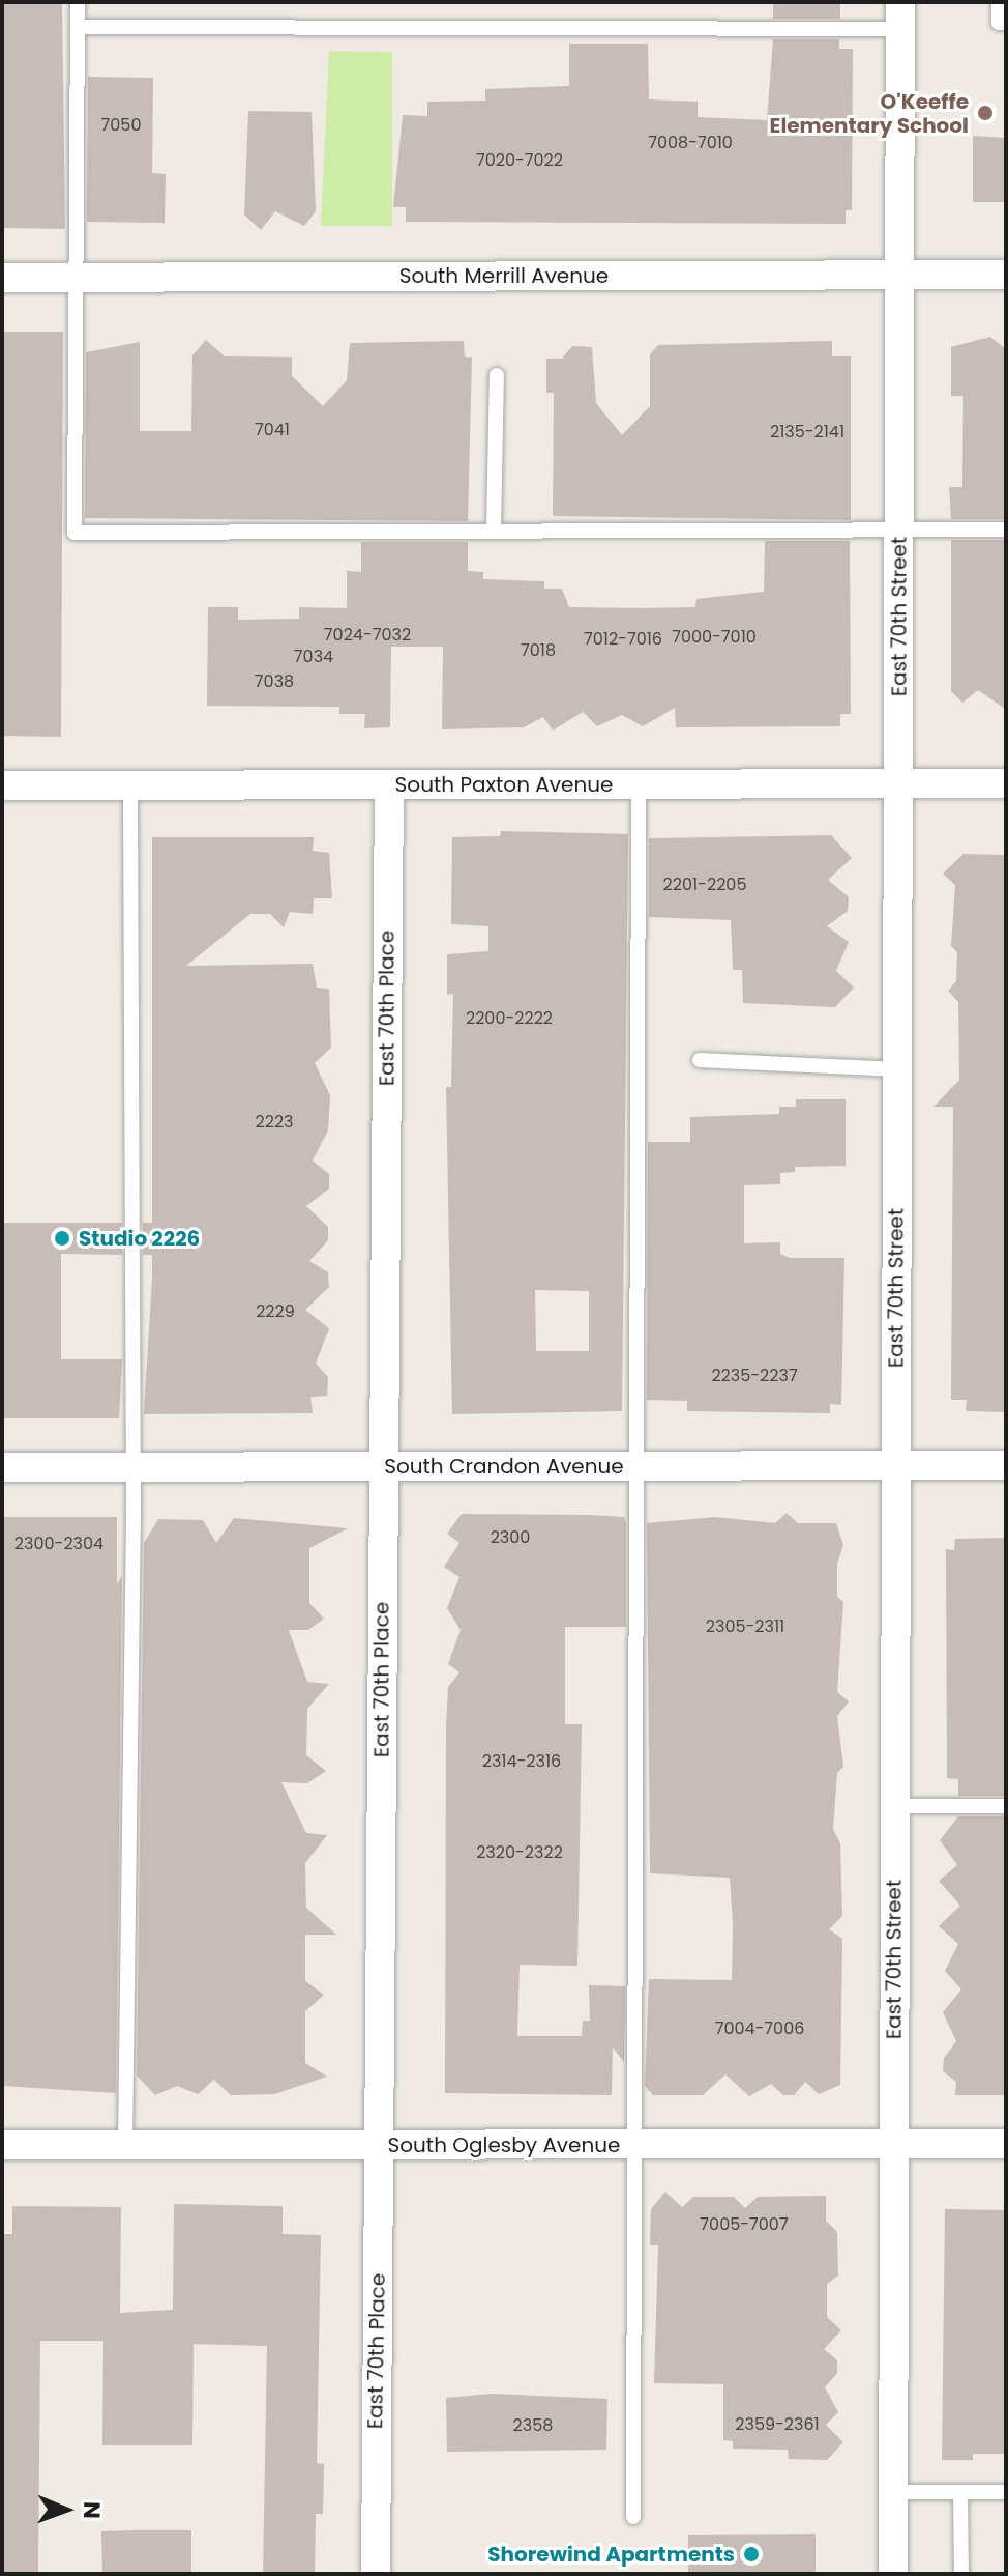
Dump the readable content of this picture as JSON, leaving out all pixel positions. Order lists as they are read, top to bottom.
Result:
{
  "streets": {
    "street": [
      "South Merrill Avenue",
      "East 70th Street",
      "South Paxton Avenue",
      "East 70th Place",
      "South Crandon Avenue",
      "South Oglesby Avenue"
    ]
  },
  "crossings": [
    ["South Merrill Avenue", "East 70th Street"],
    ["East 70th Street", "South Paxton Avenue"],
    ["East 70th Street", "South Crandon Avenue"],
    ["East 70th Street", "South Oglesby Avenue"],
    ["South Paxton Avenue", "East 70th Place"],
    ["East 70th Place", "South Crandon Avenue"],
    ["East 70th Place", "South Oglesby Avenue"]
  ],
  "places": ["O'Keeffe Elementary School", "Studio 2226", "Shorewind Apartments"],
  "house_numbers": [
    "7050",
    "7008-7010",
    "7020-7022",
    "7041",
    "2135-2141",
    "7024-7032",
    "7000-7010",
    "7012-7016",
    "7018",
    "7034",
    "7038",
    "2201-2205",
    "2200-2222",
    "2223",
    "2229",
    "2235-2237",
    "2300",
    "2300-2304",
    "2305-2311",
    "2314-2316",
    "2320-2322",
    "7004-7006",
    "7005-7007",
    "2359-2361",
    "2358"
  ],
  "north": "right"
}
